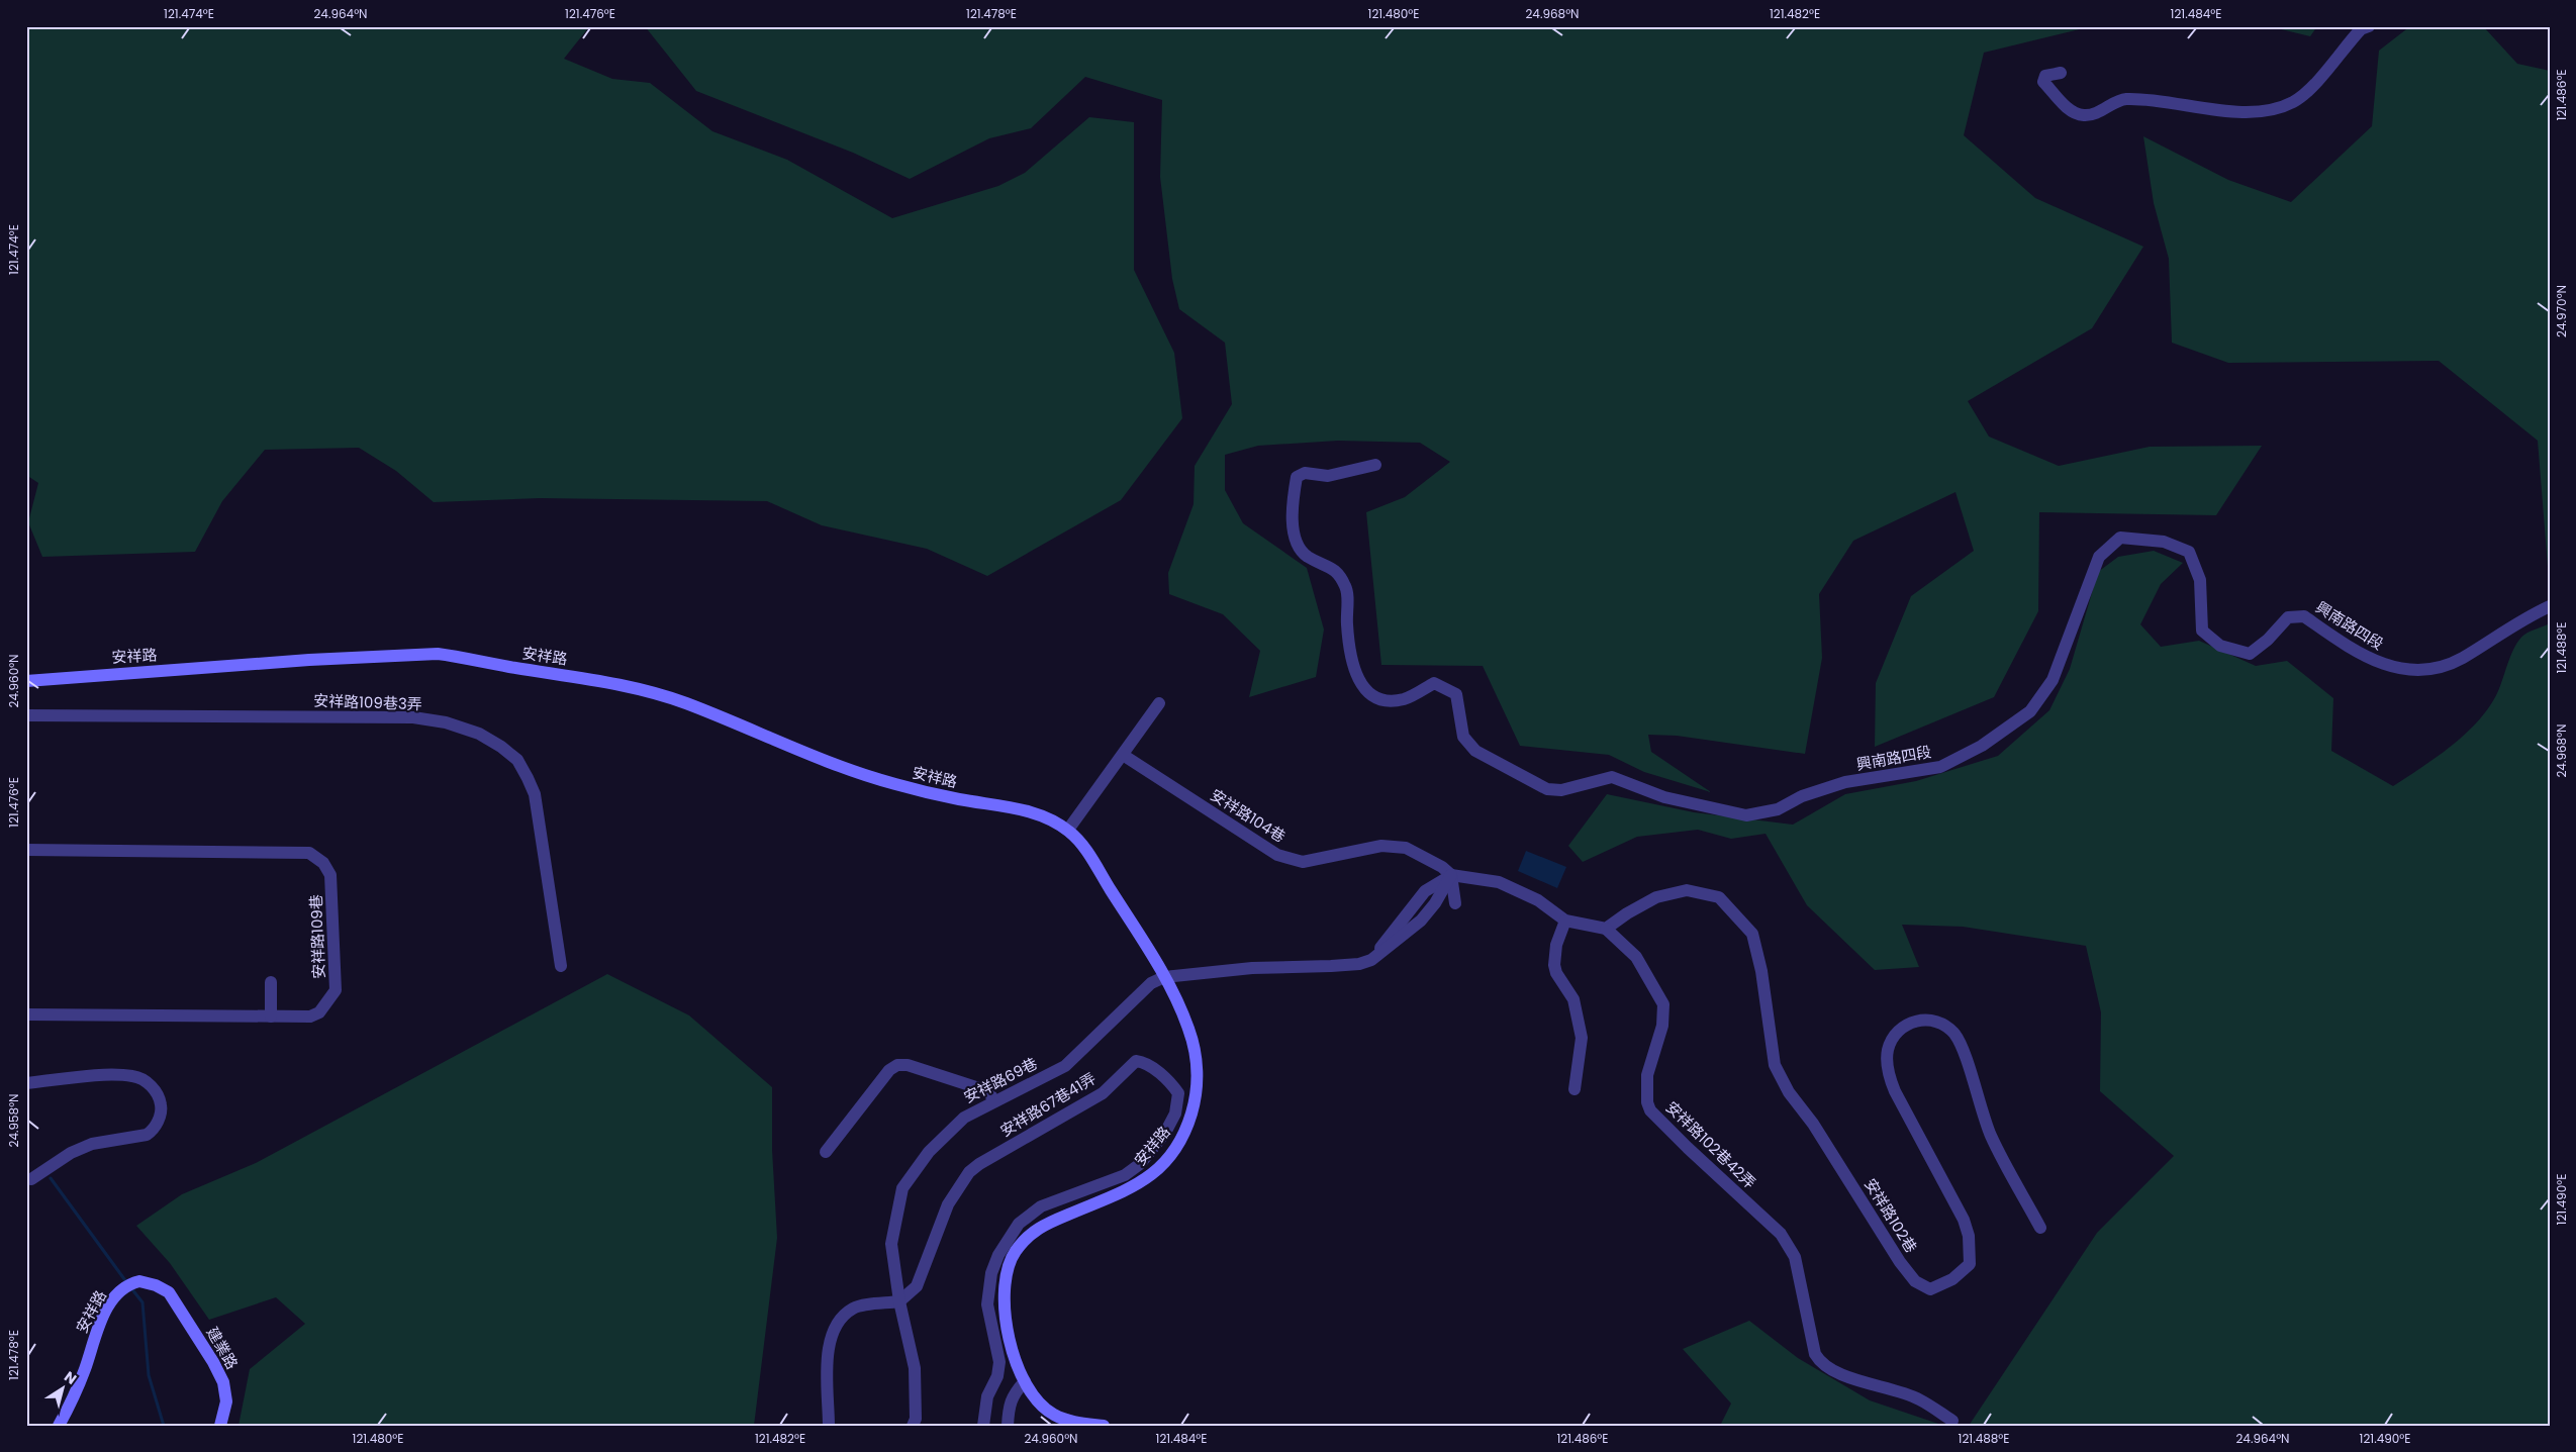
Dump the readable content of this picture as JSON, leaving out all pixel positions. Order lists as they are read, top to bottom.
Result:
{
  "streets": {
    "street": [
      "興南路四段",
      "安祥路",
      "安祥路109巷3弄",
      "安祥路104巷",
      "安祥路109巷",
      "安祥路69巷",
      "安祥路67巷41弄",
      "安祥路102巷42弄",
      "安祥路102巷",
      "建業路"
    ]
  },
  "crossings": [
    ["安祥路", "安祥路69巷"],
    ["安祥路", "建業路"],
    ["安祥路69巷", "安祥路67巷41弄"],
    ["安祥路102巷42弄", "安祥路102巷"]
  ],
  "north": "top right",
  "coordinates": [
    "121.474°E",
    "24.964°N",
    "121.476°E",
    "121.478°E",
    "121.480°E",
    "24.968°N",
    "121.482°E",
    "121.484°E",
    "121.486°E",
    "24.970°N",
    "121.488°E",
    "24.960°N",
    "24.958°N",
    "121.490°E"
  ]
}
